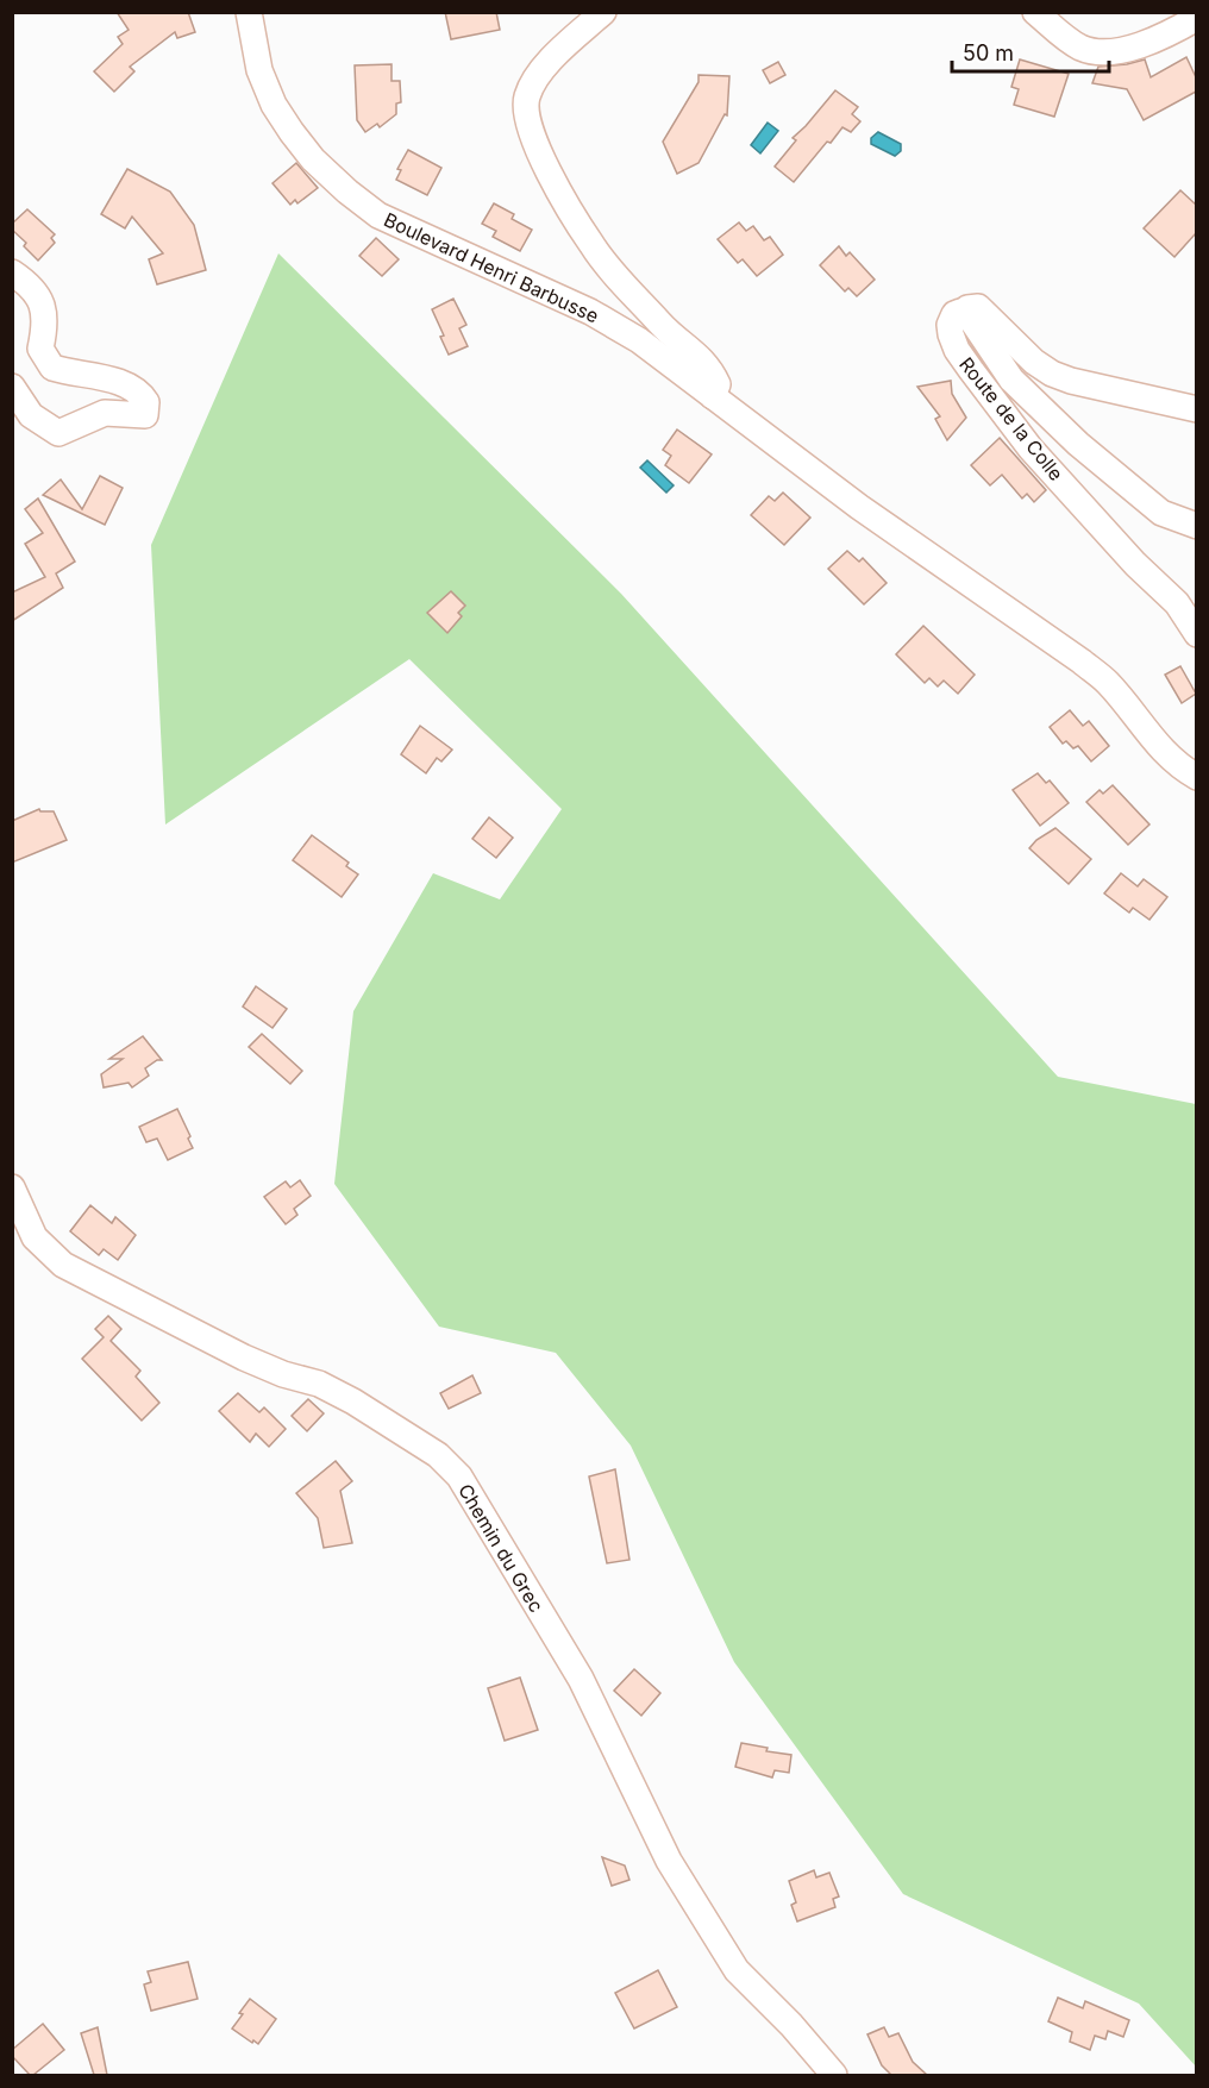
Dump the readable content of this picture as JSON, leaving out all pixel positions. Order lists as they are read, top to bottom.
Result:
{
  "streets": {
    "street": ["Boulevard Henri Barbusse", "Route de la Colle", "Chemin du Grec"]
  },
  "scale_bar": "50 m"
}
